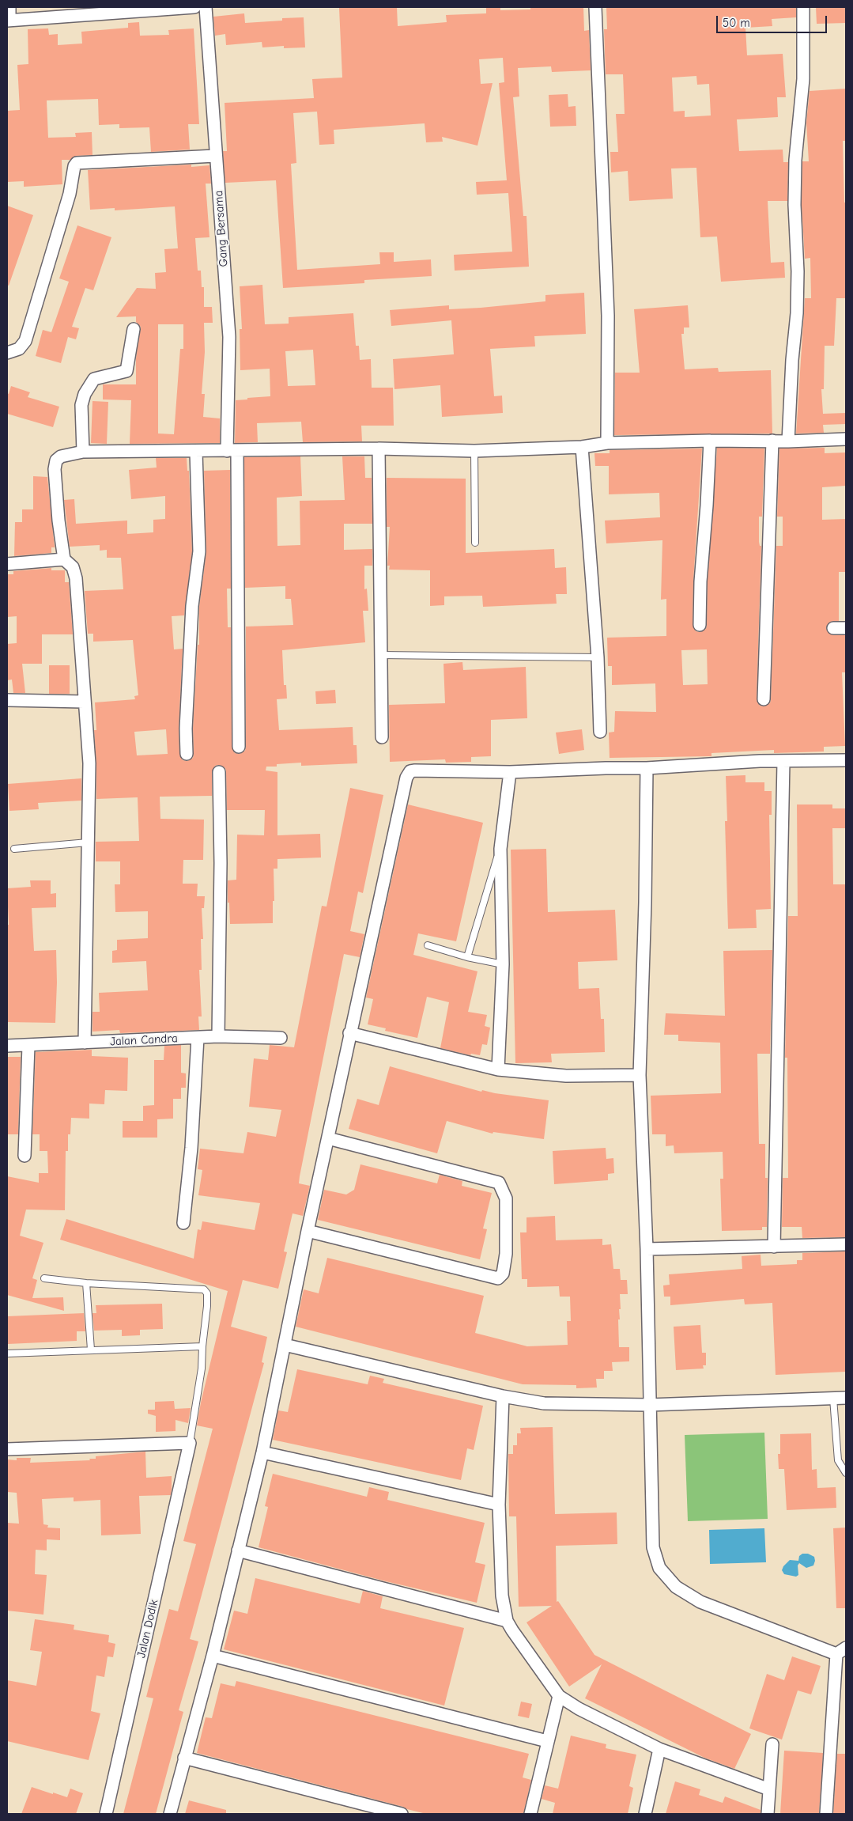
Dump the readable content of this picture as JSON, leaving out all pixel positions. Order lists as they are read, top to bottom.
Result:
{
  "streets": {
    "street": ["Gang Bersama", "Jalan Candra", "Jalan Dodik"]
  },
  "scale_bar": "50 m"
}
